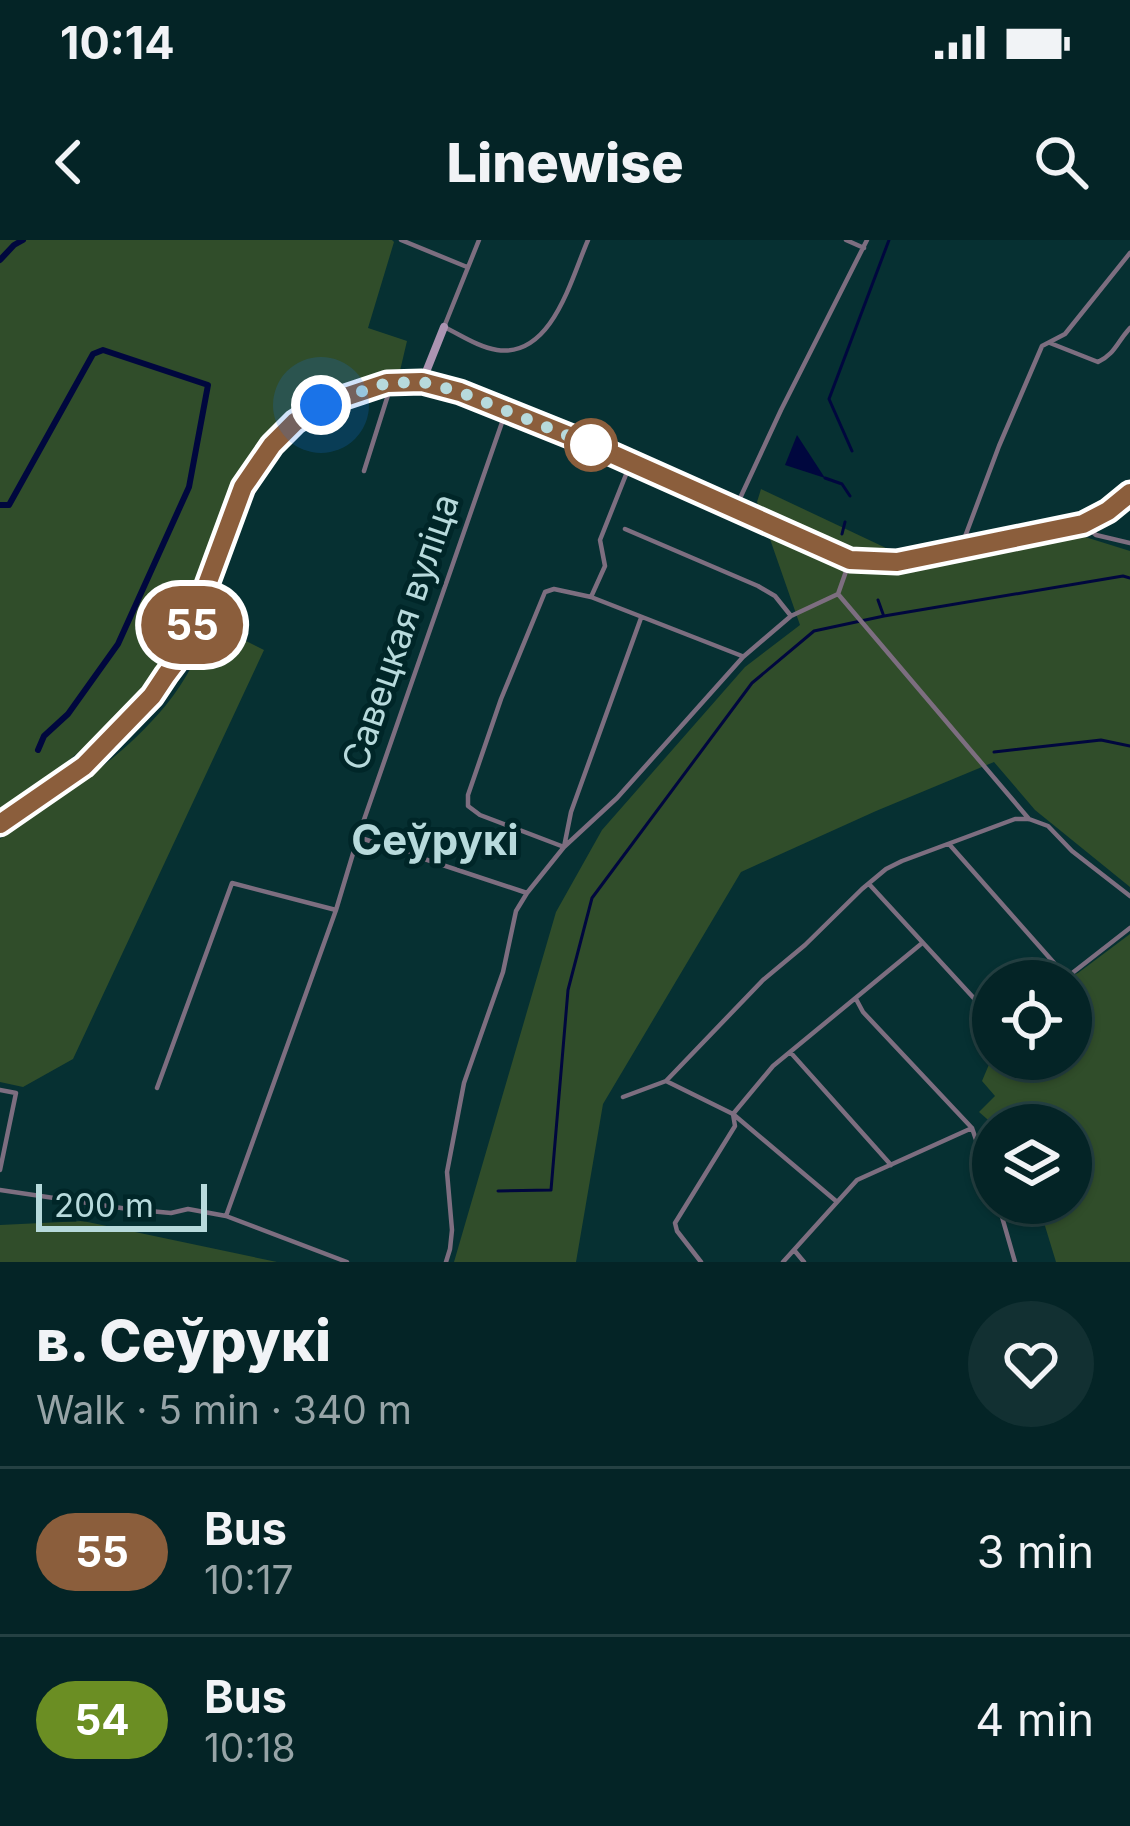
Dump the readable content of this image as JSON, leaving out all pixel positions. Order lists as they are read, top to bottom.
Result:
{
  "streets": {
    "street": ["Савецкая вуліца"]
  },
  "districts": ["Сеўрукі"],
  "lines": ["bus line 55"],
  "scale_bar": "200 m",
  "page": {
    "status": "10:14",
    "header": "Linewise",
    "on_map": "55",
    "scale": "200 m",
    "heading": ["в. Сеўрукі", "Walk · 5 min · 340 m"],
    "list": [
      {
        "mark": "55",
        "name": "Bus",
        "note": "10:17",
        "value": "3 min"
      },
      {
        "mark": "54",
        "name": "Bus",
        "note": "10:18",
        "value": "4 min"
      }
    ]
  }
}
